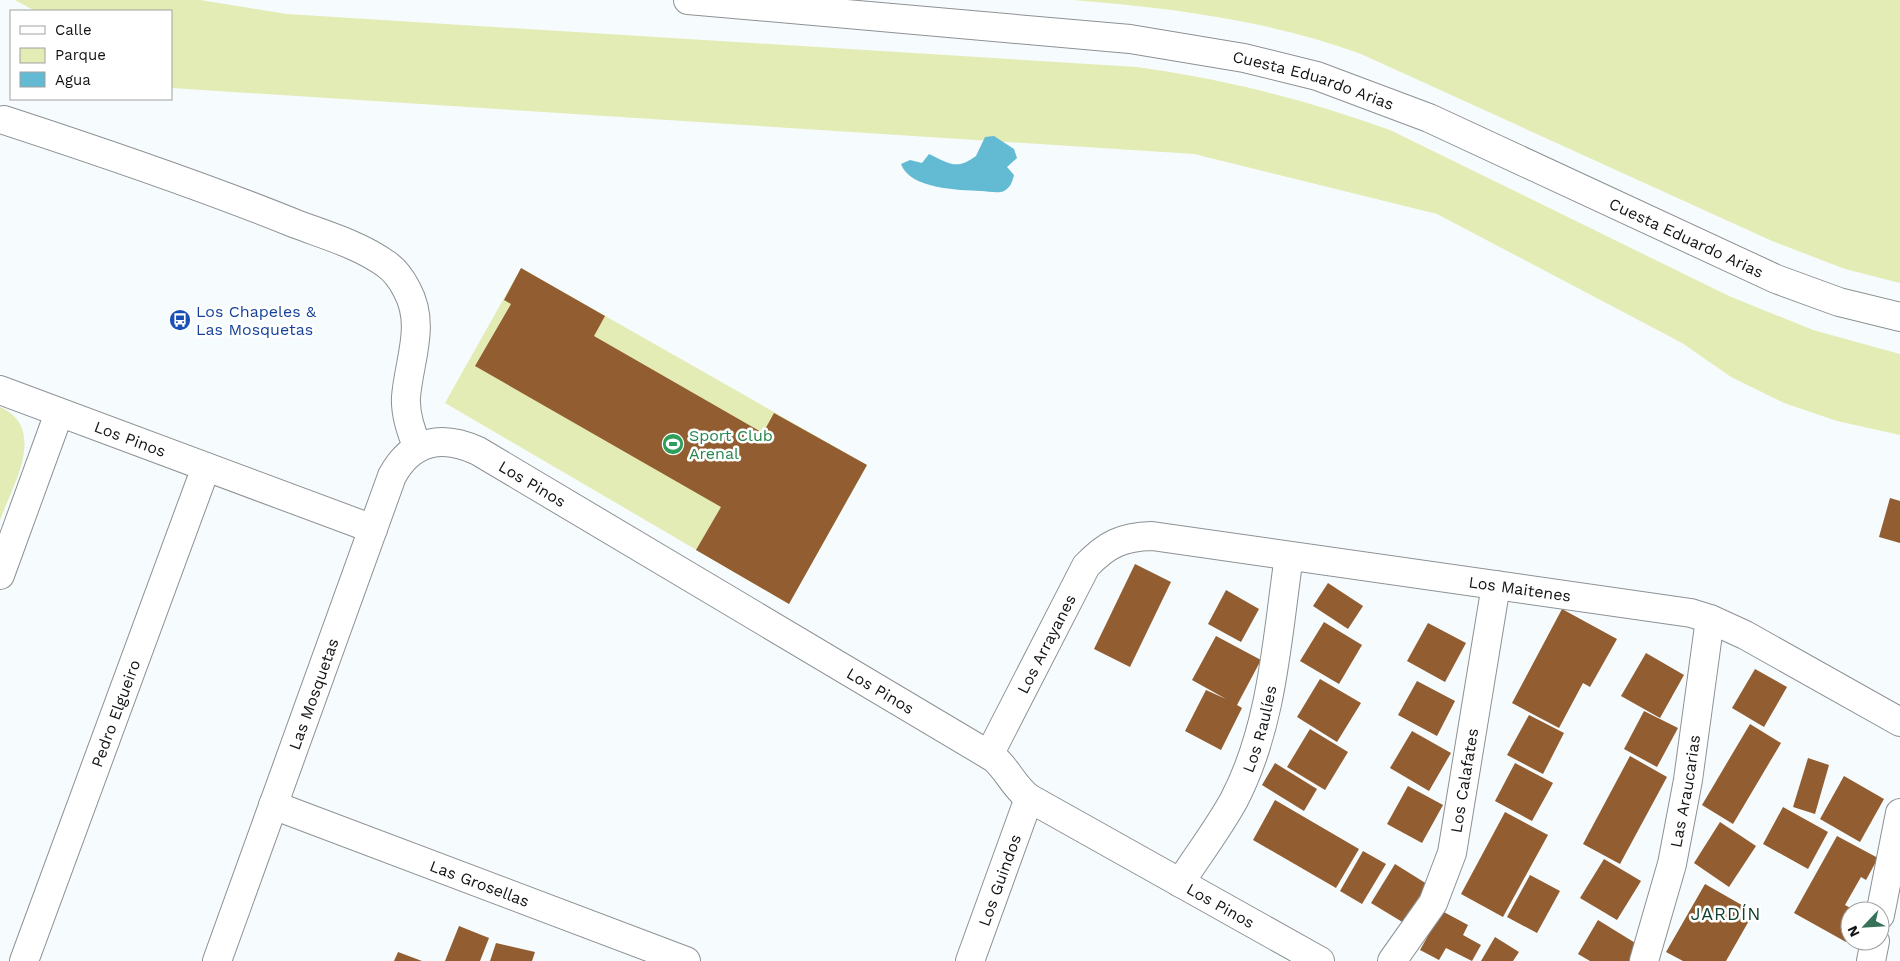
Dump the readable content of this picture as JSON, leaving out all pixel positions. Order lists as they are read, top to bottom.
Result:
{
  "streets": {
    "street": [
      "Cuesta Eduardo Arias",
      "Los Pinos",
      "Los Maitenes",
      "Los Arrayanes",
      "Las Mosquetas",
      "Pedro Elgueiro",
      "Los Raulíes",
      "Los Calafates",
      "Las Araucarias",
      "Los Guindos",
      "Las Grosellas"
    ]
  },
  "crossings": [
    ["Los Pinos", "Los Arrayanes"],
    ["Los Pinos", "Las Mosquetas"],
    ["Los Pinos", "Pedro Elgueiro"],
    ["Los Pinos", "Los Raulíes"],
    ["Los Pinos", "Los Guindos"],
    ["Los Maitenes", "Los Arrayanes"],
    ["Los Maitenes", "Los Raulíes"],
    ["Los Maitenes", "Los Calafates"],
    ["Los Maitenes", "Las Araucarias"],
    ["Las Mosquetas", "Las Grosellas"]
  ],
  "districts": ["JARDÍN"],
  "places": {
    "bus stop": ["Los Chapeles & Las Mosquetas"],
    "sports": ["Sport Club Arenal"]
  },
  "legend": ["Calle", "Parque", "Agua"],
  "north": "bottom left"
}
